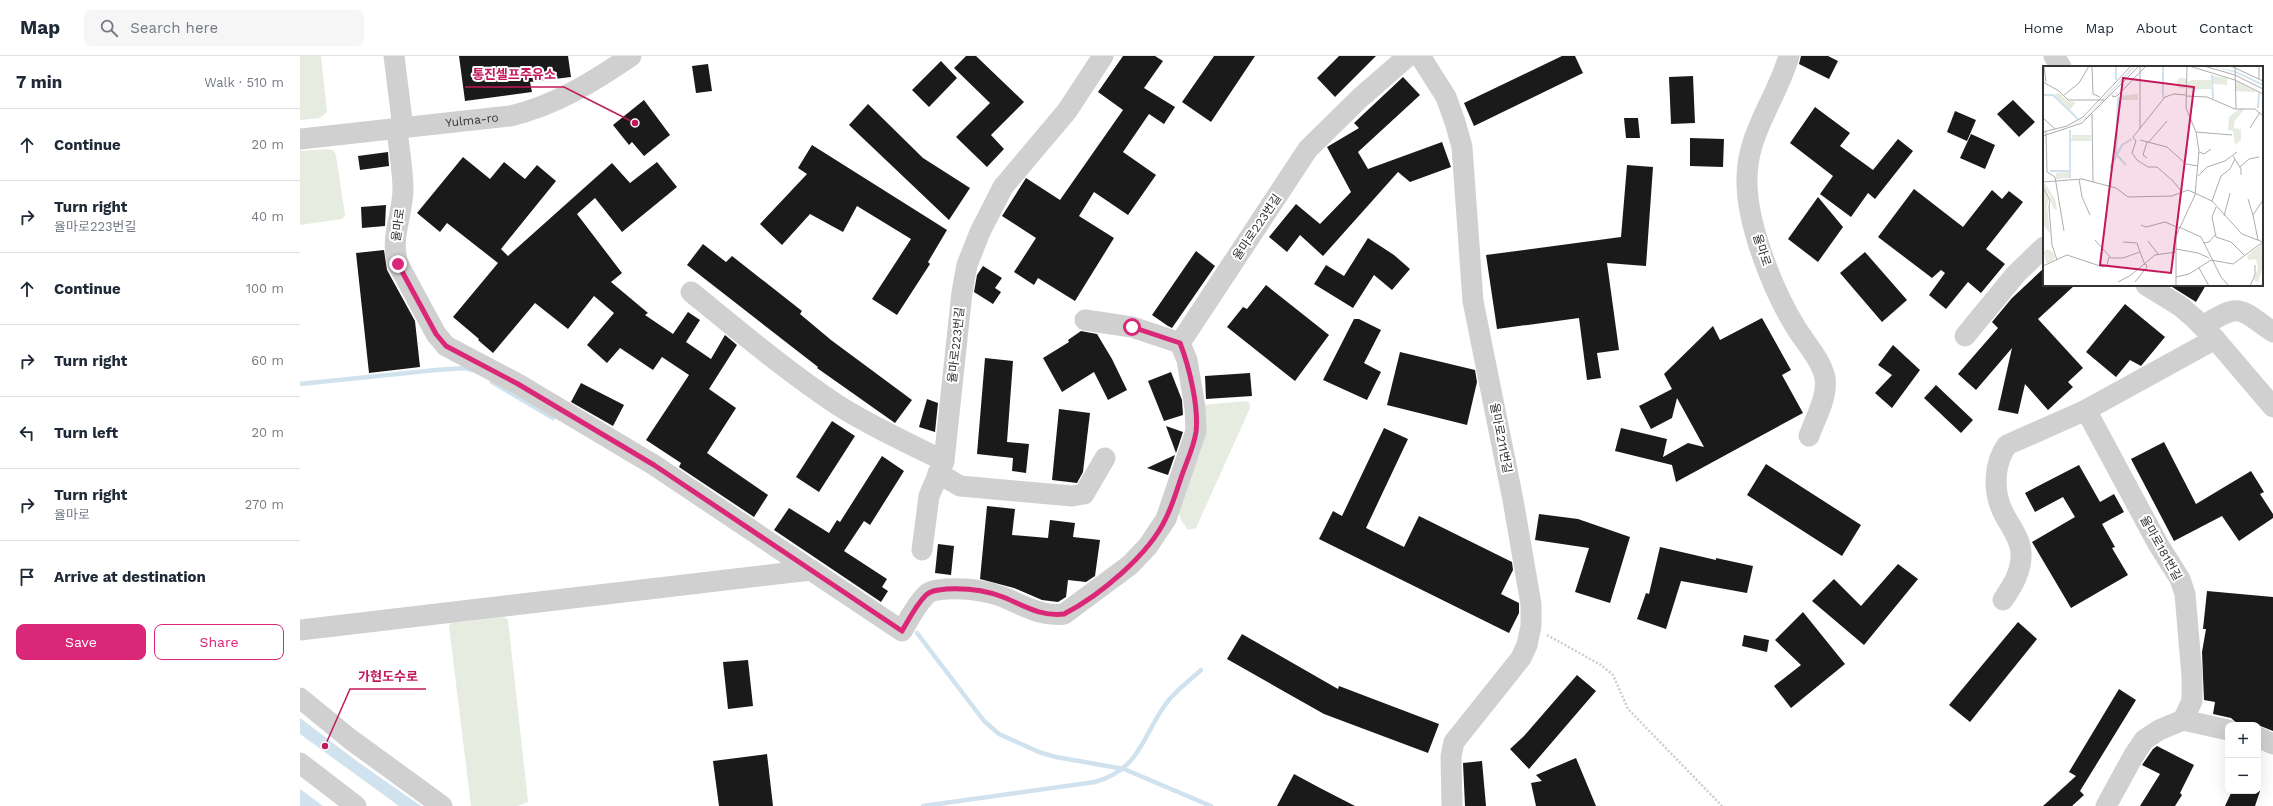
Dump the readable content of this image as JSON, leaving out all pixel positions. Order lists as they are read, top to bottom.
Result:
{
  "streets": {
    "street": [
      "Yulma-ro",
      "율마로",
      "율마로223번길",
      "율마로211번길",
      "율마로181번길"
    ]
  },
  "crossings": [
    ["Yulma-ro", "율마로"],
    ["율마로", "율마로223번길"]
  ],
  "places": ["통진셀프주유소", "가현도수로"],
  "page": {
    "header": "Map",
    "search": "Search here",
    "nav": [
      "Home",
      "Map",
      "About",
      "Contact"
    ],
    "heading": ["7 min", "Walk · 510 m"],
    "list": [
      ["Continue", "20 m"],
      ["Turn right", "율마로223번길", "40 m"],
      ["Continue", "100 m"],
      ["Turn right", "60 m"],
      ["Turn left", "20 m"],
      ["Turn right", "율마로", "270 m"],
      "Arrive at destination"
    ],
    "buttons": ["Save", "Share"],
    "map_buttons": ["+", "−"]
  }
}
